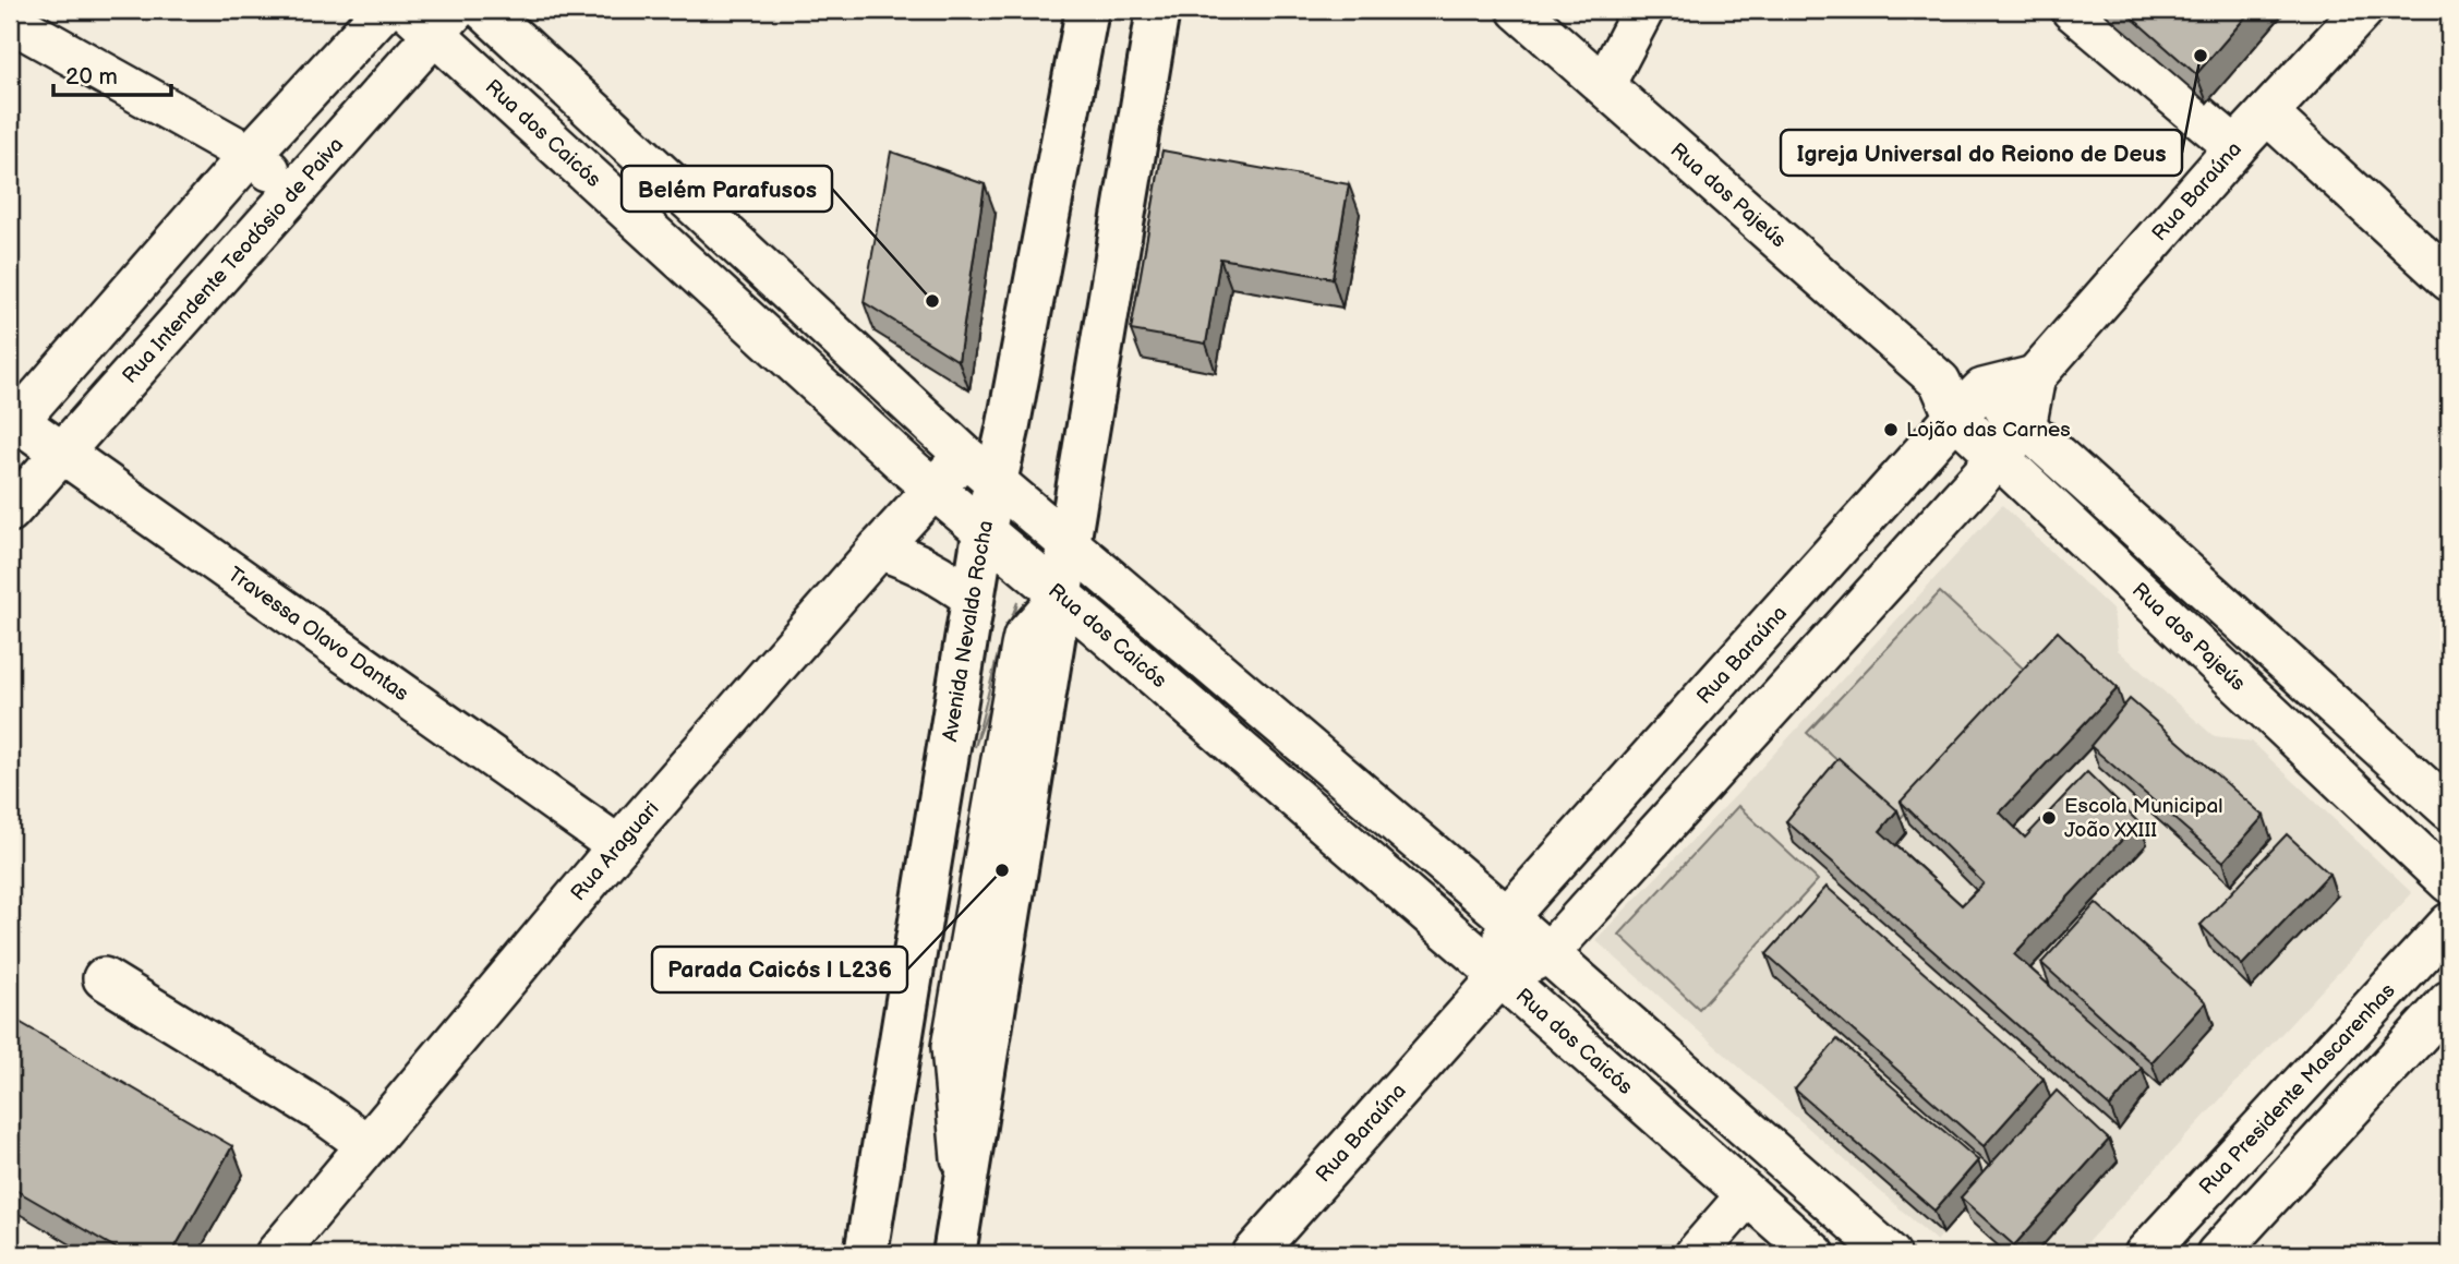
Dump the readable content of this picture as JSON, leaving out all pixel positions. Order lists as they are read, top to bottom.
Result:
{
  "streets": {
    "highway": ["Avenida Nevaldo Rocha"],
    "street": [
      "Rua dos Caicós",
      "Rua Baraúna",
      "Rua dos Pajeús",
      "Rua Intendente Teodósio de Paiva",
      "Travessa Olavo Dantas",
      "Rua Araguari",
      "Rua Presidente Mascarenhas"
    ]
  },
  "crossings": [
    ["Rua dos Caicós", "Rua Baraúna"],
    ["Rua dos Caicós", "Rua Intendente Teodósio de Paiva"],
    ["Rua dos Caicós", "Avenida Nevaldo Rocha"],
    ["Rua dos Caicós", "Rua Araguari"],
    ["Rua Baraúna", "Rua dos Pajeús"],
    ["Rua Intendente Teodósio de Paiva", "Travessa Olavo Dantas"],
    ["Travessa Olavo Dantas", "Rua Araguari"]
  ],
  "places": [
    "Igreja Universal do Reiono de Deus",
    "Belém Parafusos",
    "Lojão das Carnes",
    "Escola Municipal João XXIII",
    "Parada Caicós | L236"
  ],
  "scale_bar": "20 m"
}
